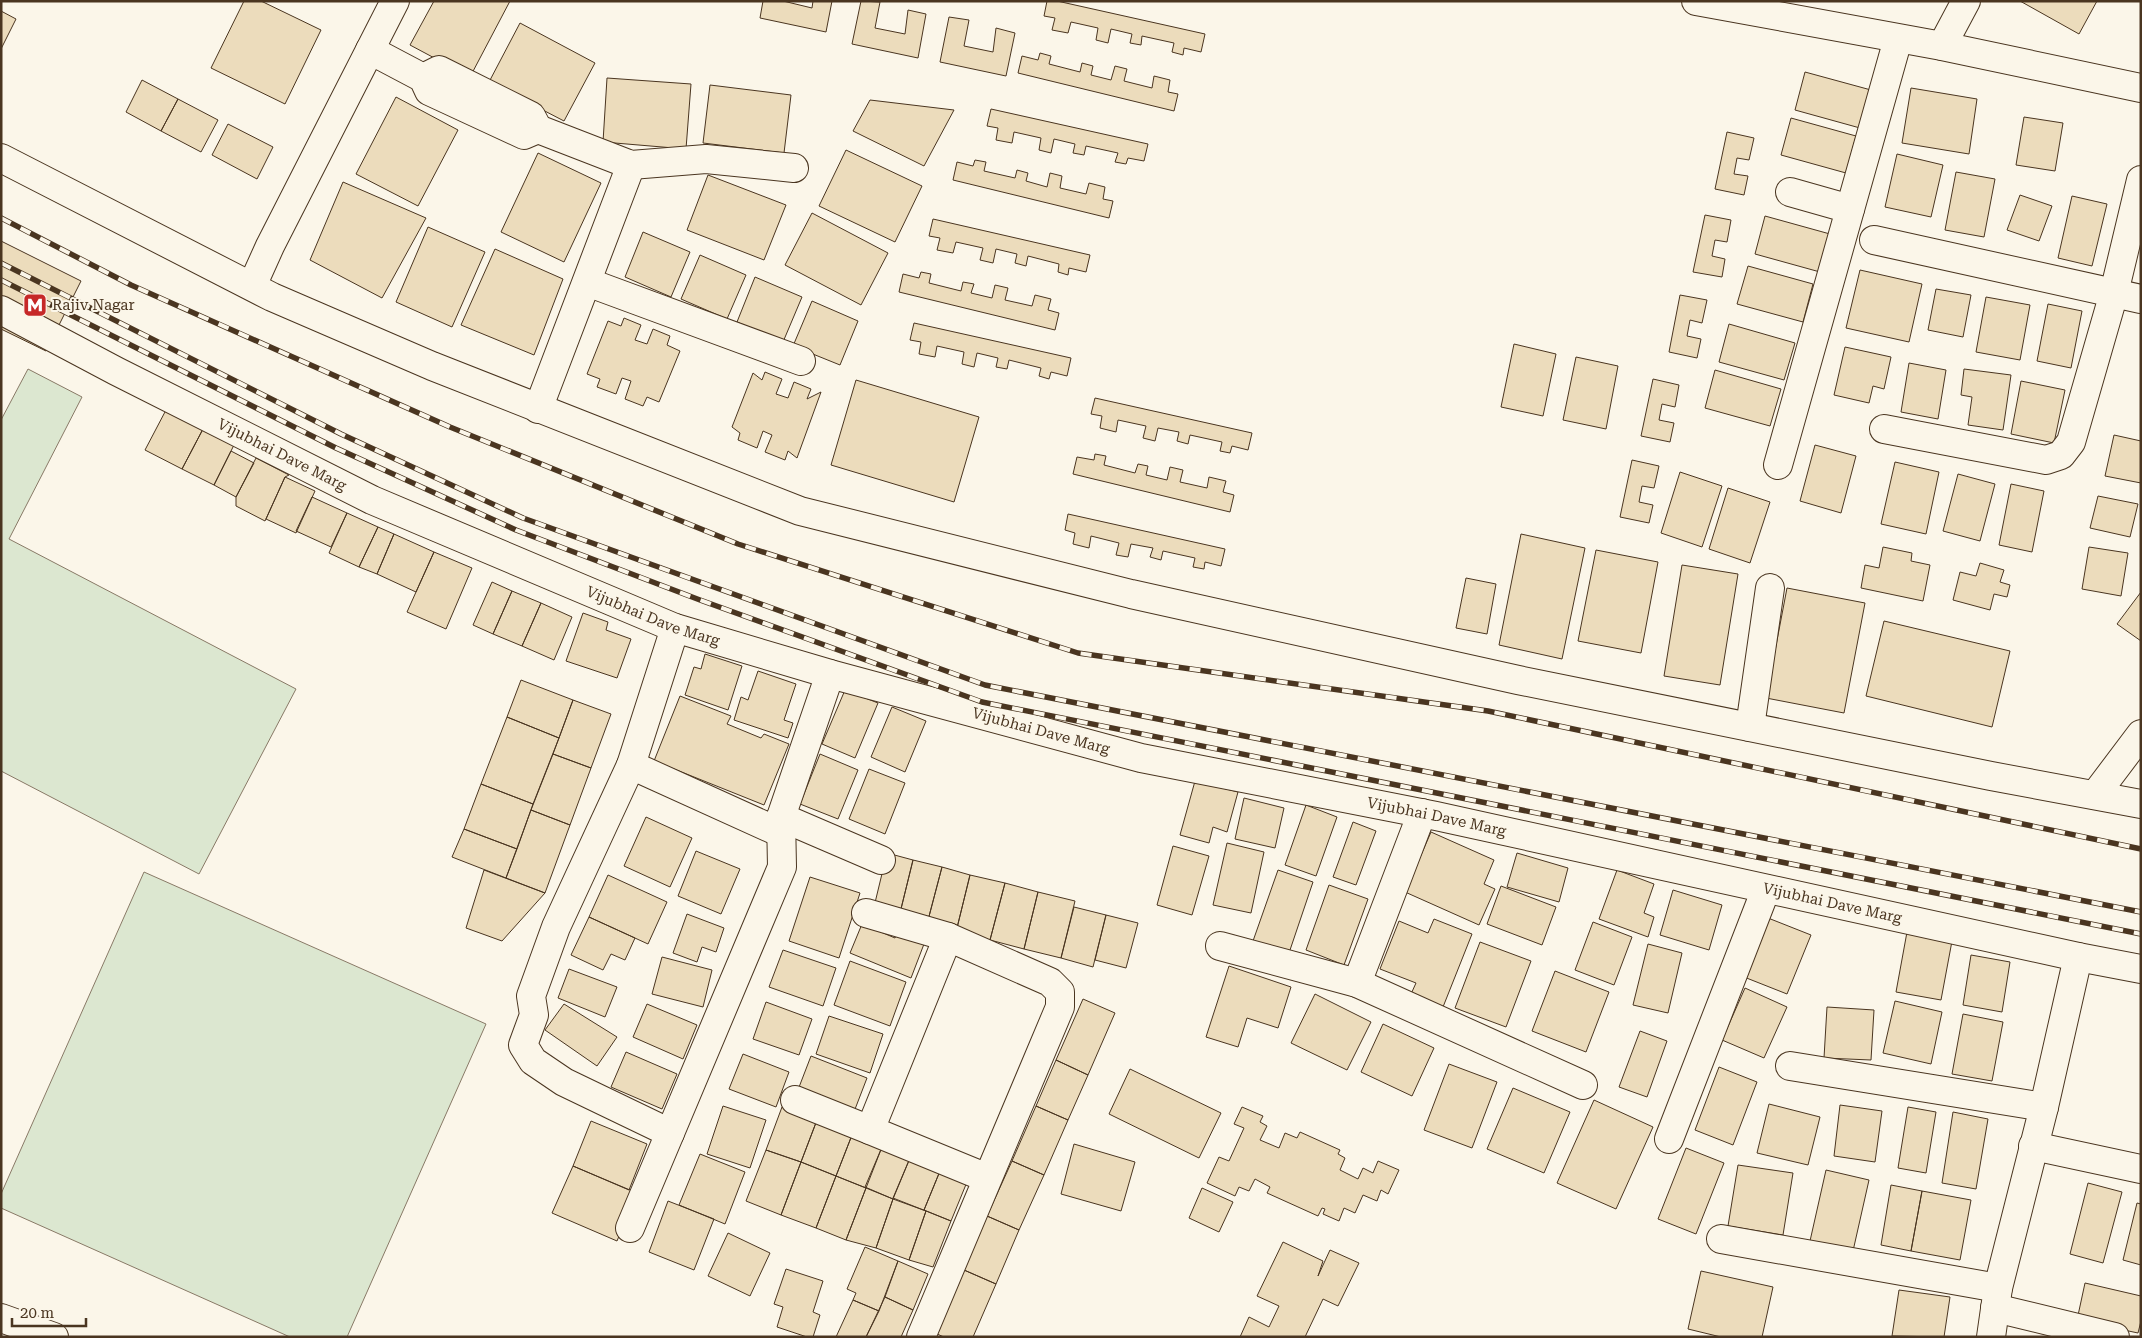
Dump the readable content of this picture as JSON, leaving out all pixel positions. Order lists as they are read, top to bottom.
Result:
{
  "streets": {
    "street": ["Vijubhai Dave Marg"]
  },
  "places": {
    "metro station": ["Rajiv Nagar"]
  },
  "scale_bar": "20 m"
}
